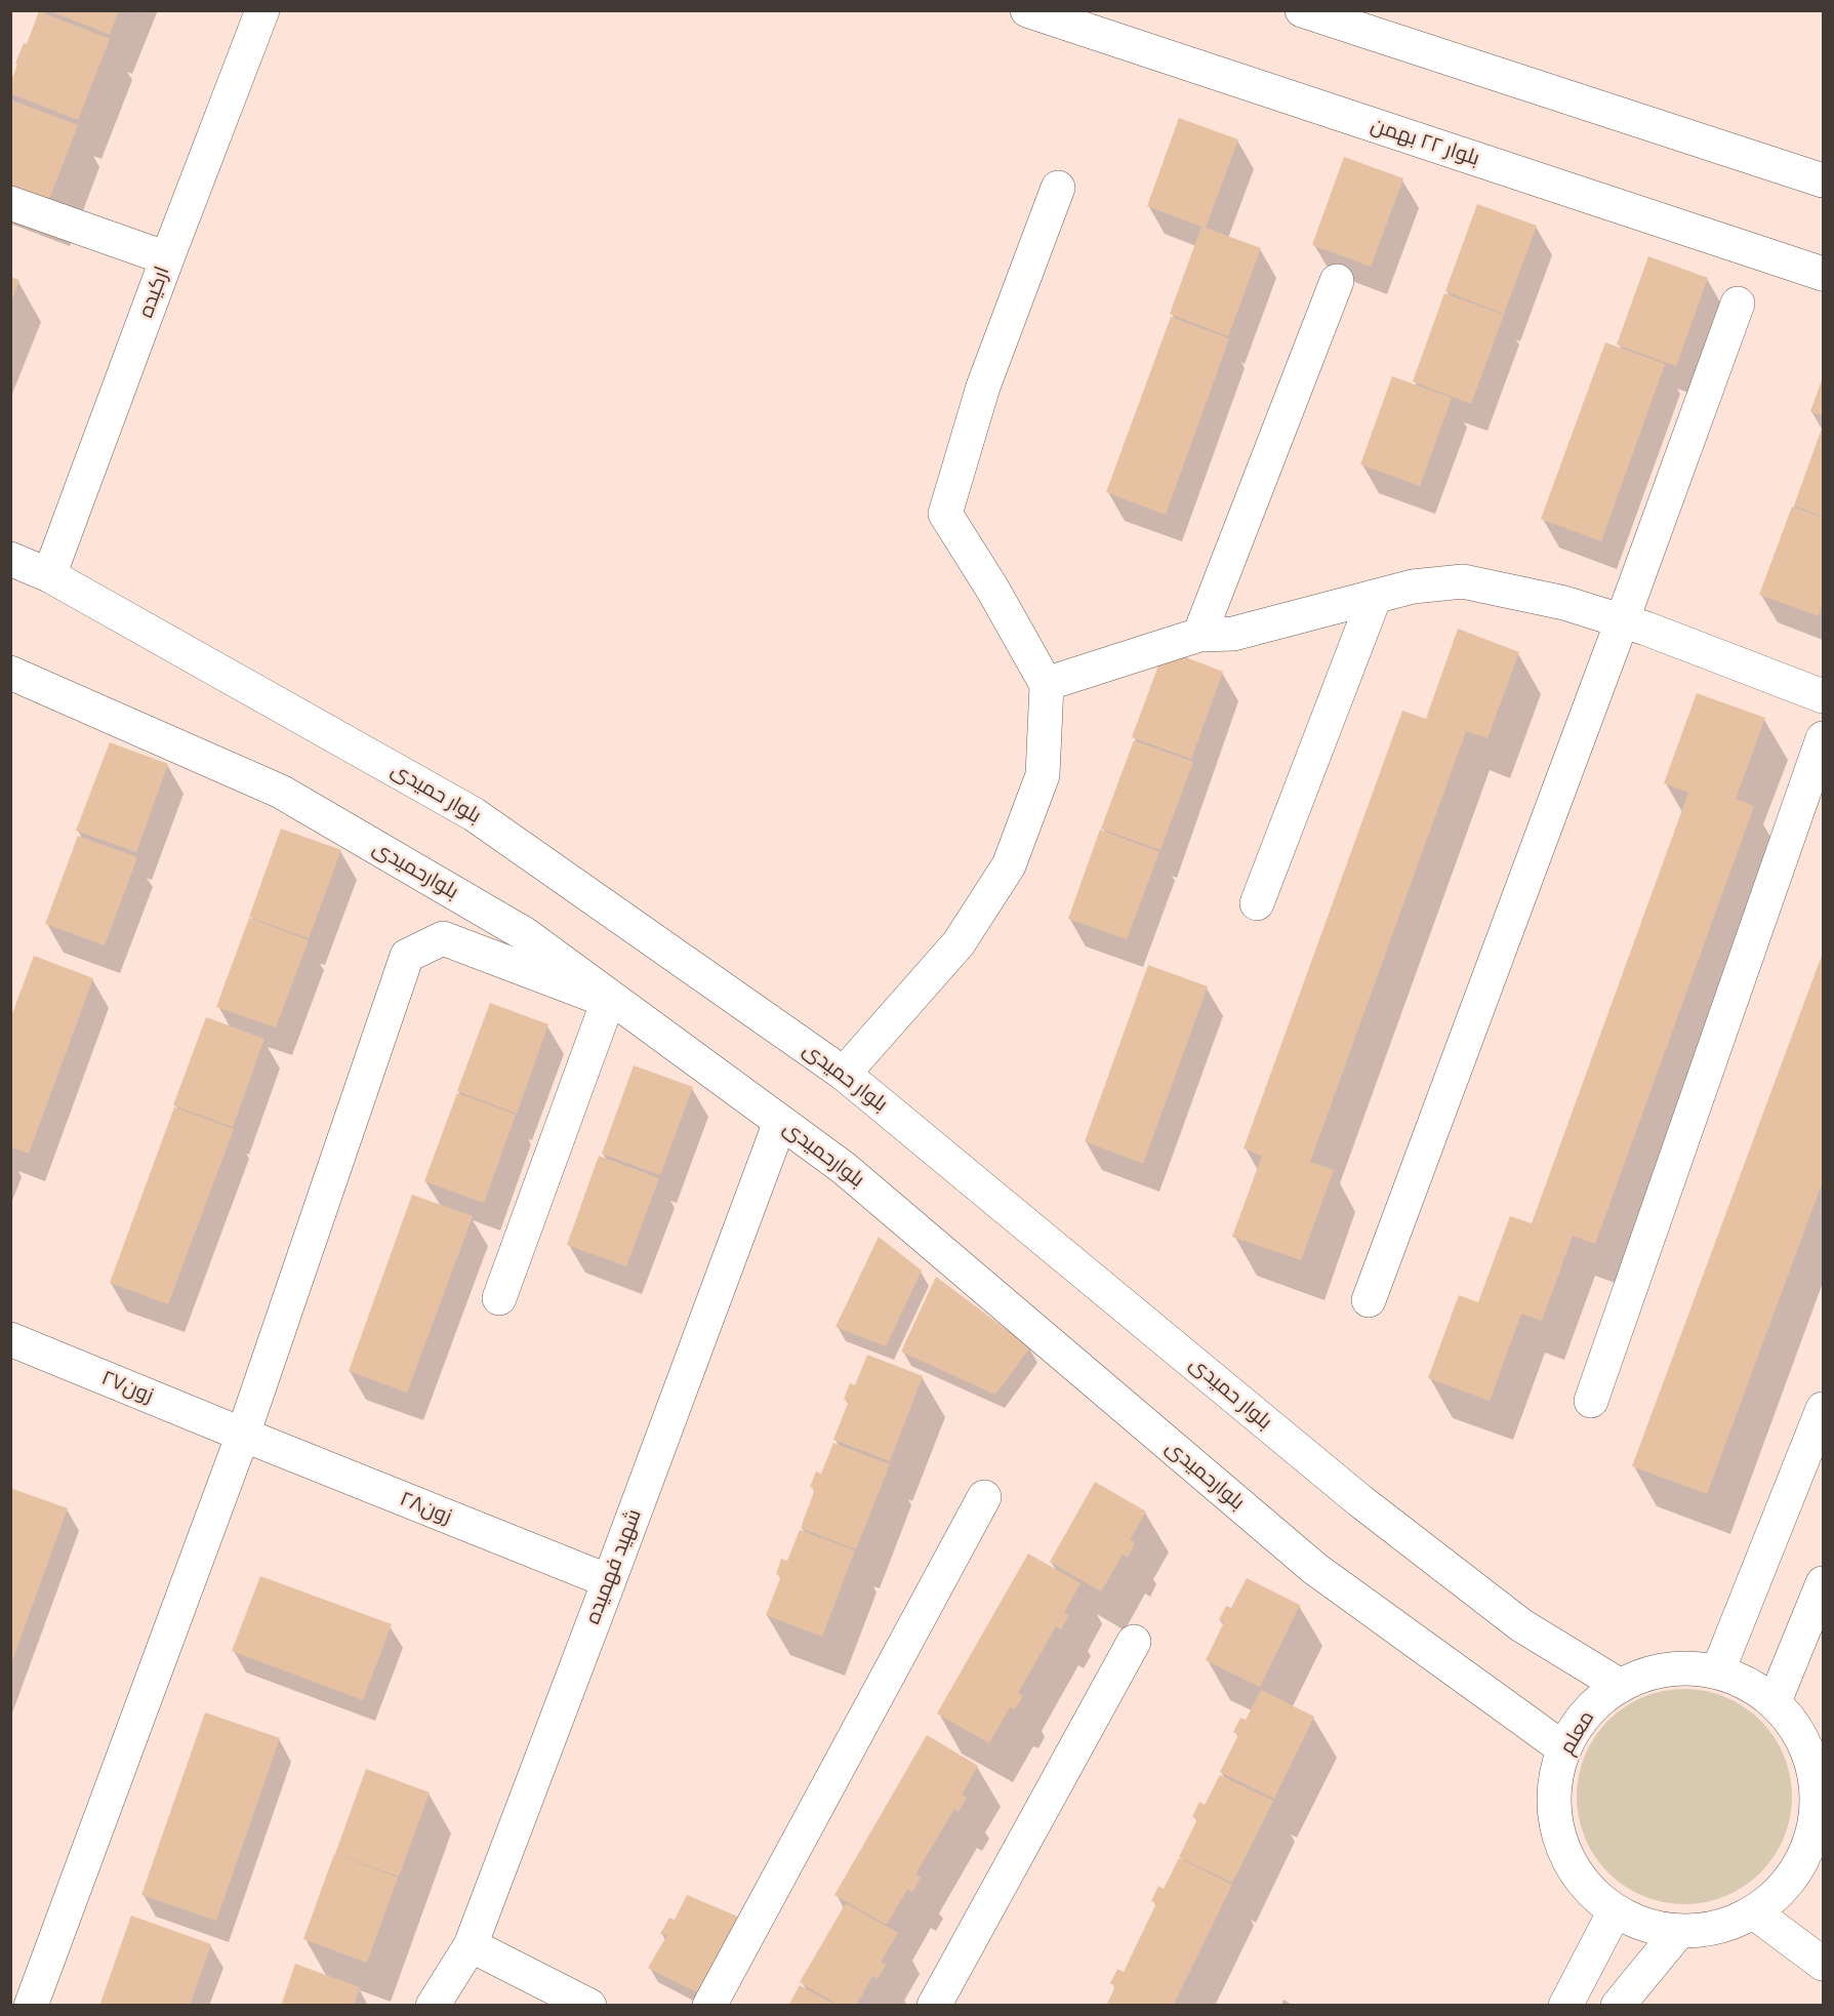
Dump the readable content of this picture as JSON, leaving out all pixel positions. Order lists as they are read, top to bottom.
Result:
{
  "streets": {
    "street": [
      "بلوار ۲۲ بهمن",
      "ارکیده",
      "بلوار حمیدی",
      "بلوارحمیدی",
      "زون۲۷",
      "زون۲۸",
      "شهید فهمیده",
      "معلم"
    ]
  },
  "crossings": [
    ["ارکیده", "بلوار حمیدی"],
    ["بلوار حمیدی", "معلم"],
    ["بلوارحمیدی", "شهید فهمیده"],
    ["بلوارحمیدی", "معلم"],
    ["زون۲۷", "زون۲۸"],
    ["زون۲۸", "شهید فهمیده"]
  ]
}
